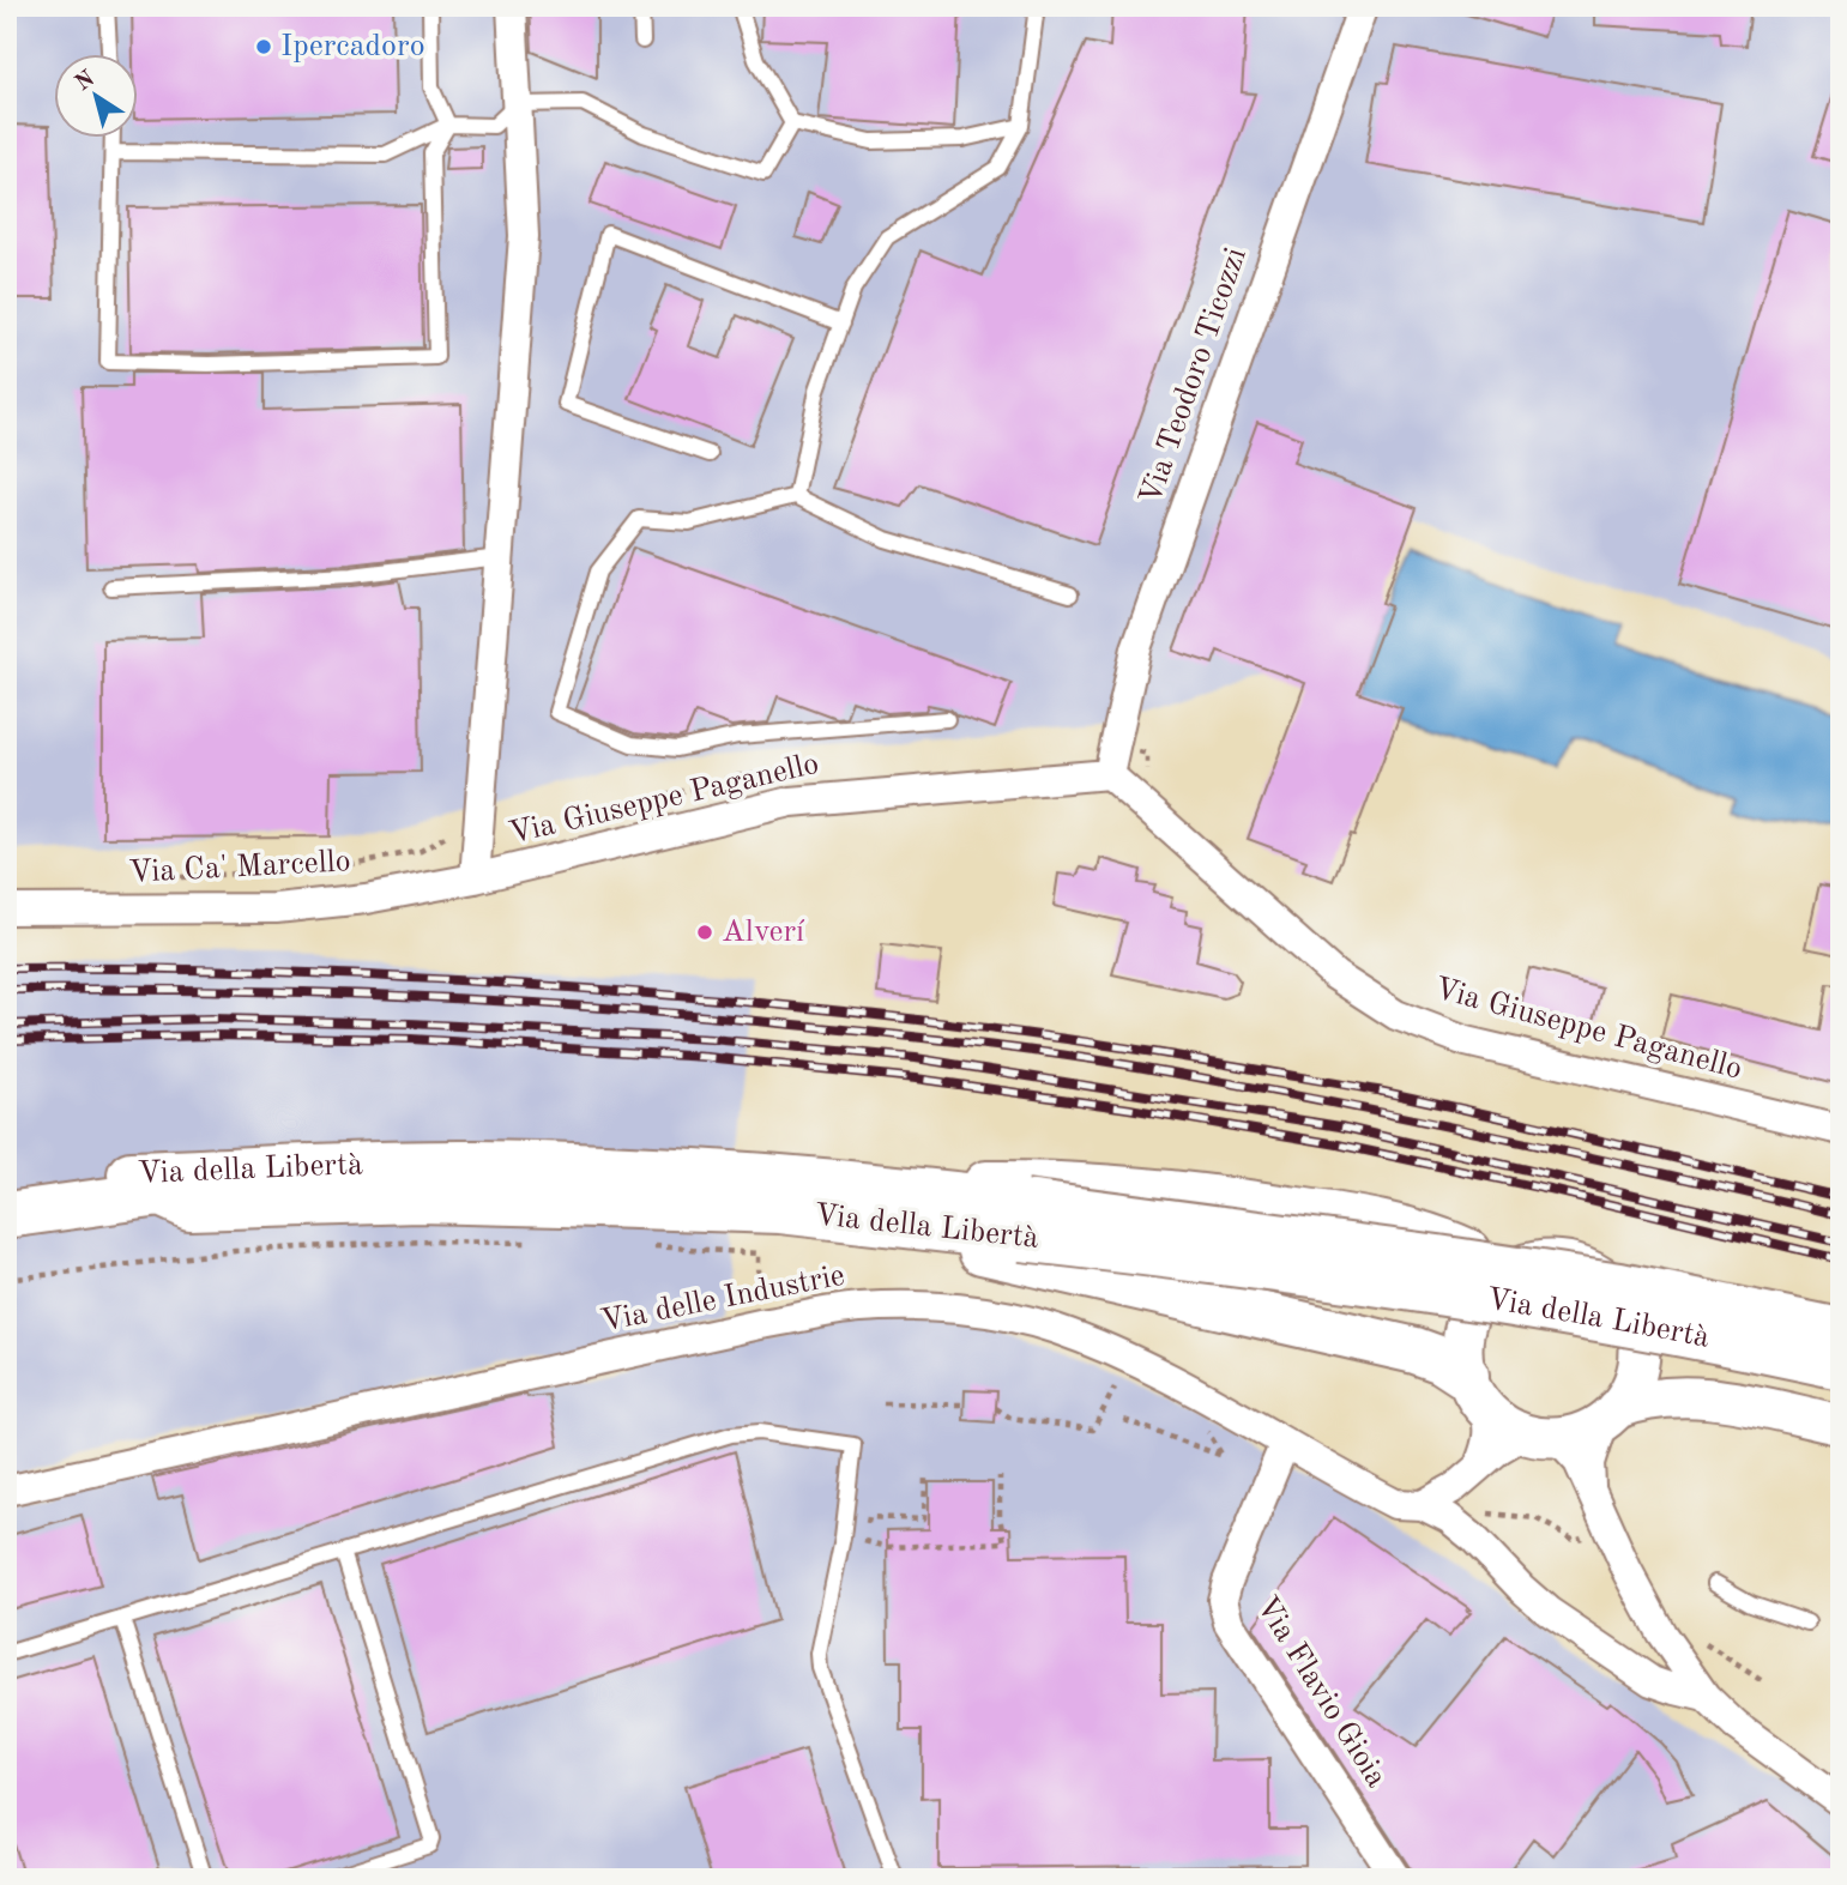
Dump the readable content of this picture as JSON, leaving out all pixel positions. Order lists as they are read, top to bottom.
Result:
{
  "streets": {
    "highway": ["Via della Libertà"],
    "street": [
      "Via Teodoro Ticozzi",
      "Via Giuseppe Paganello",
      "Via Ca' Marcello",
      "Via delle Industrie",
      "Via Flavio Gioia"
    ]
  },
  "crossings": [
    ["Via Teodoro Ticozzi", "Via Giuseppe Paganello"],
    ["Via Giuseppe Paganello", "Via Ca' Marcello"],
    ["Via della Libertà", "Via delle Industrie"],
    ["Via delle Industrie", "Via Flavio Gioia"]
  ],
  "places": ["Ipercadoro", "Alverí"],
  "north": "top left"
}
